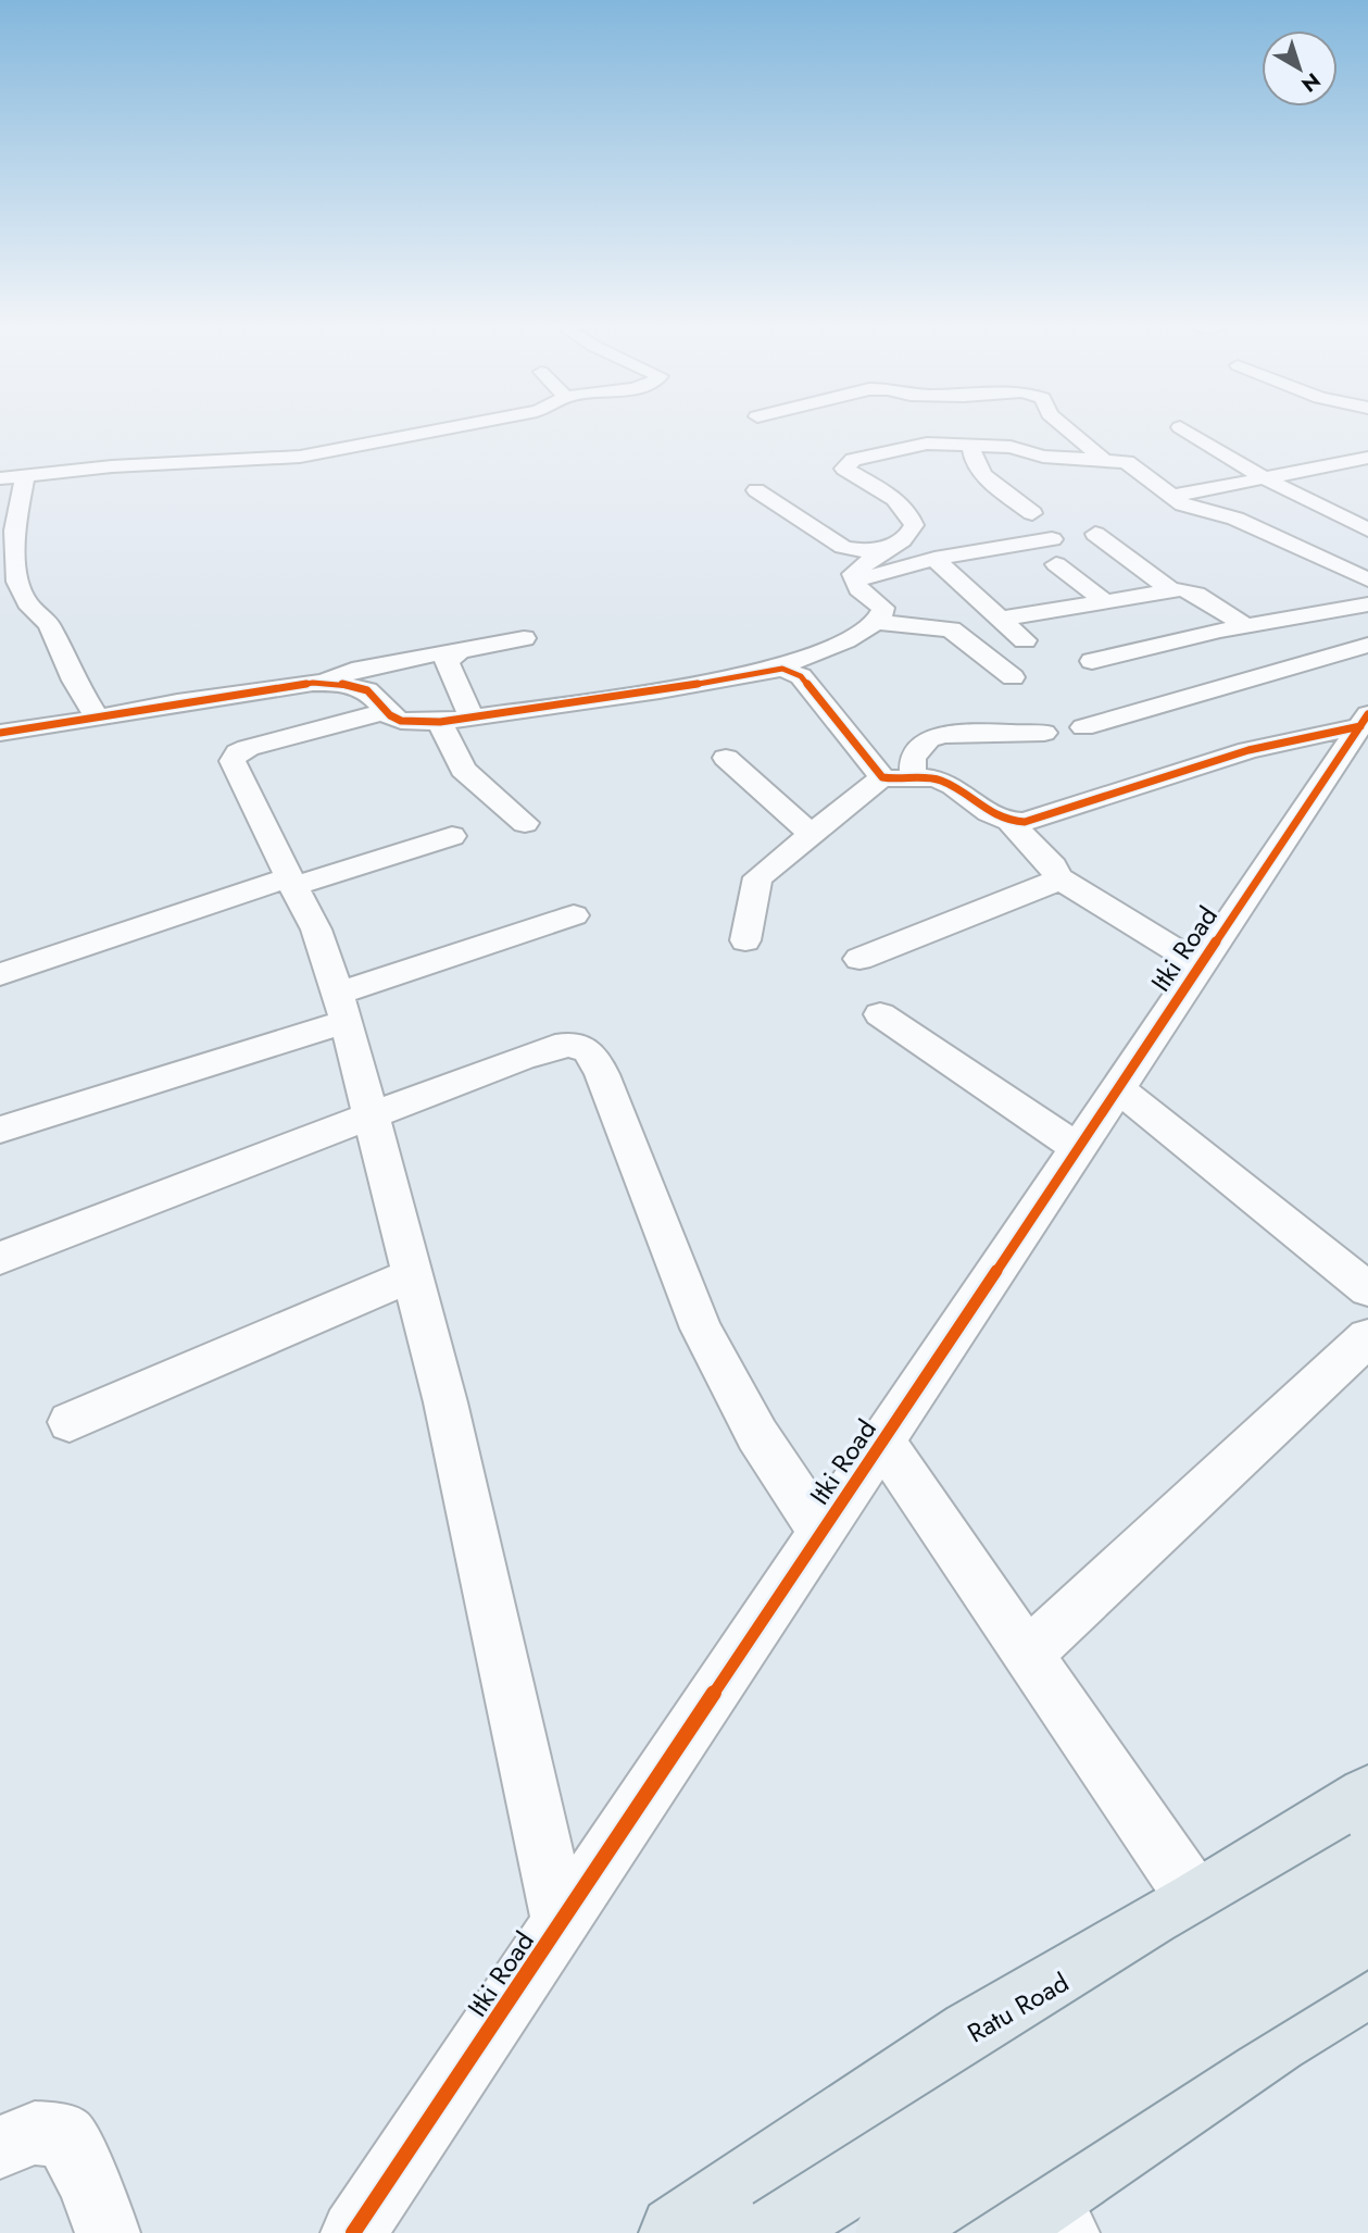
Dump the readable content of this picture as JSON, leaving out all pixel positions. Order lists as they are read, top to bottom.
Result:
{
  "streets": {
    "main road": ["Ratu Road"],
    "street": ["Itki Road"]
  },
  "north": "bottom right"
}
